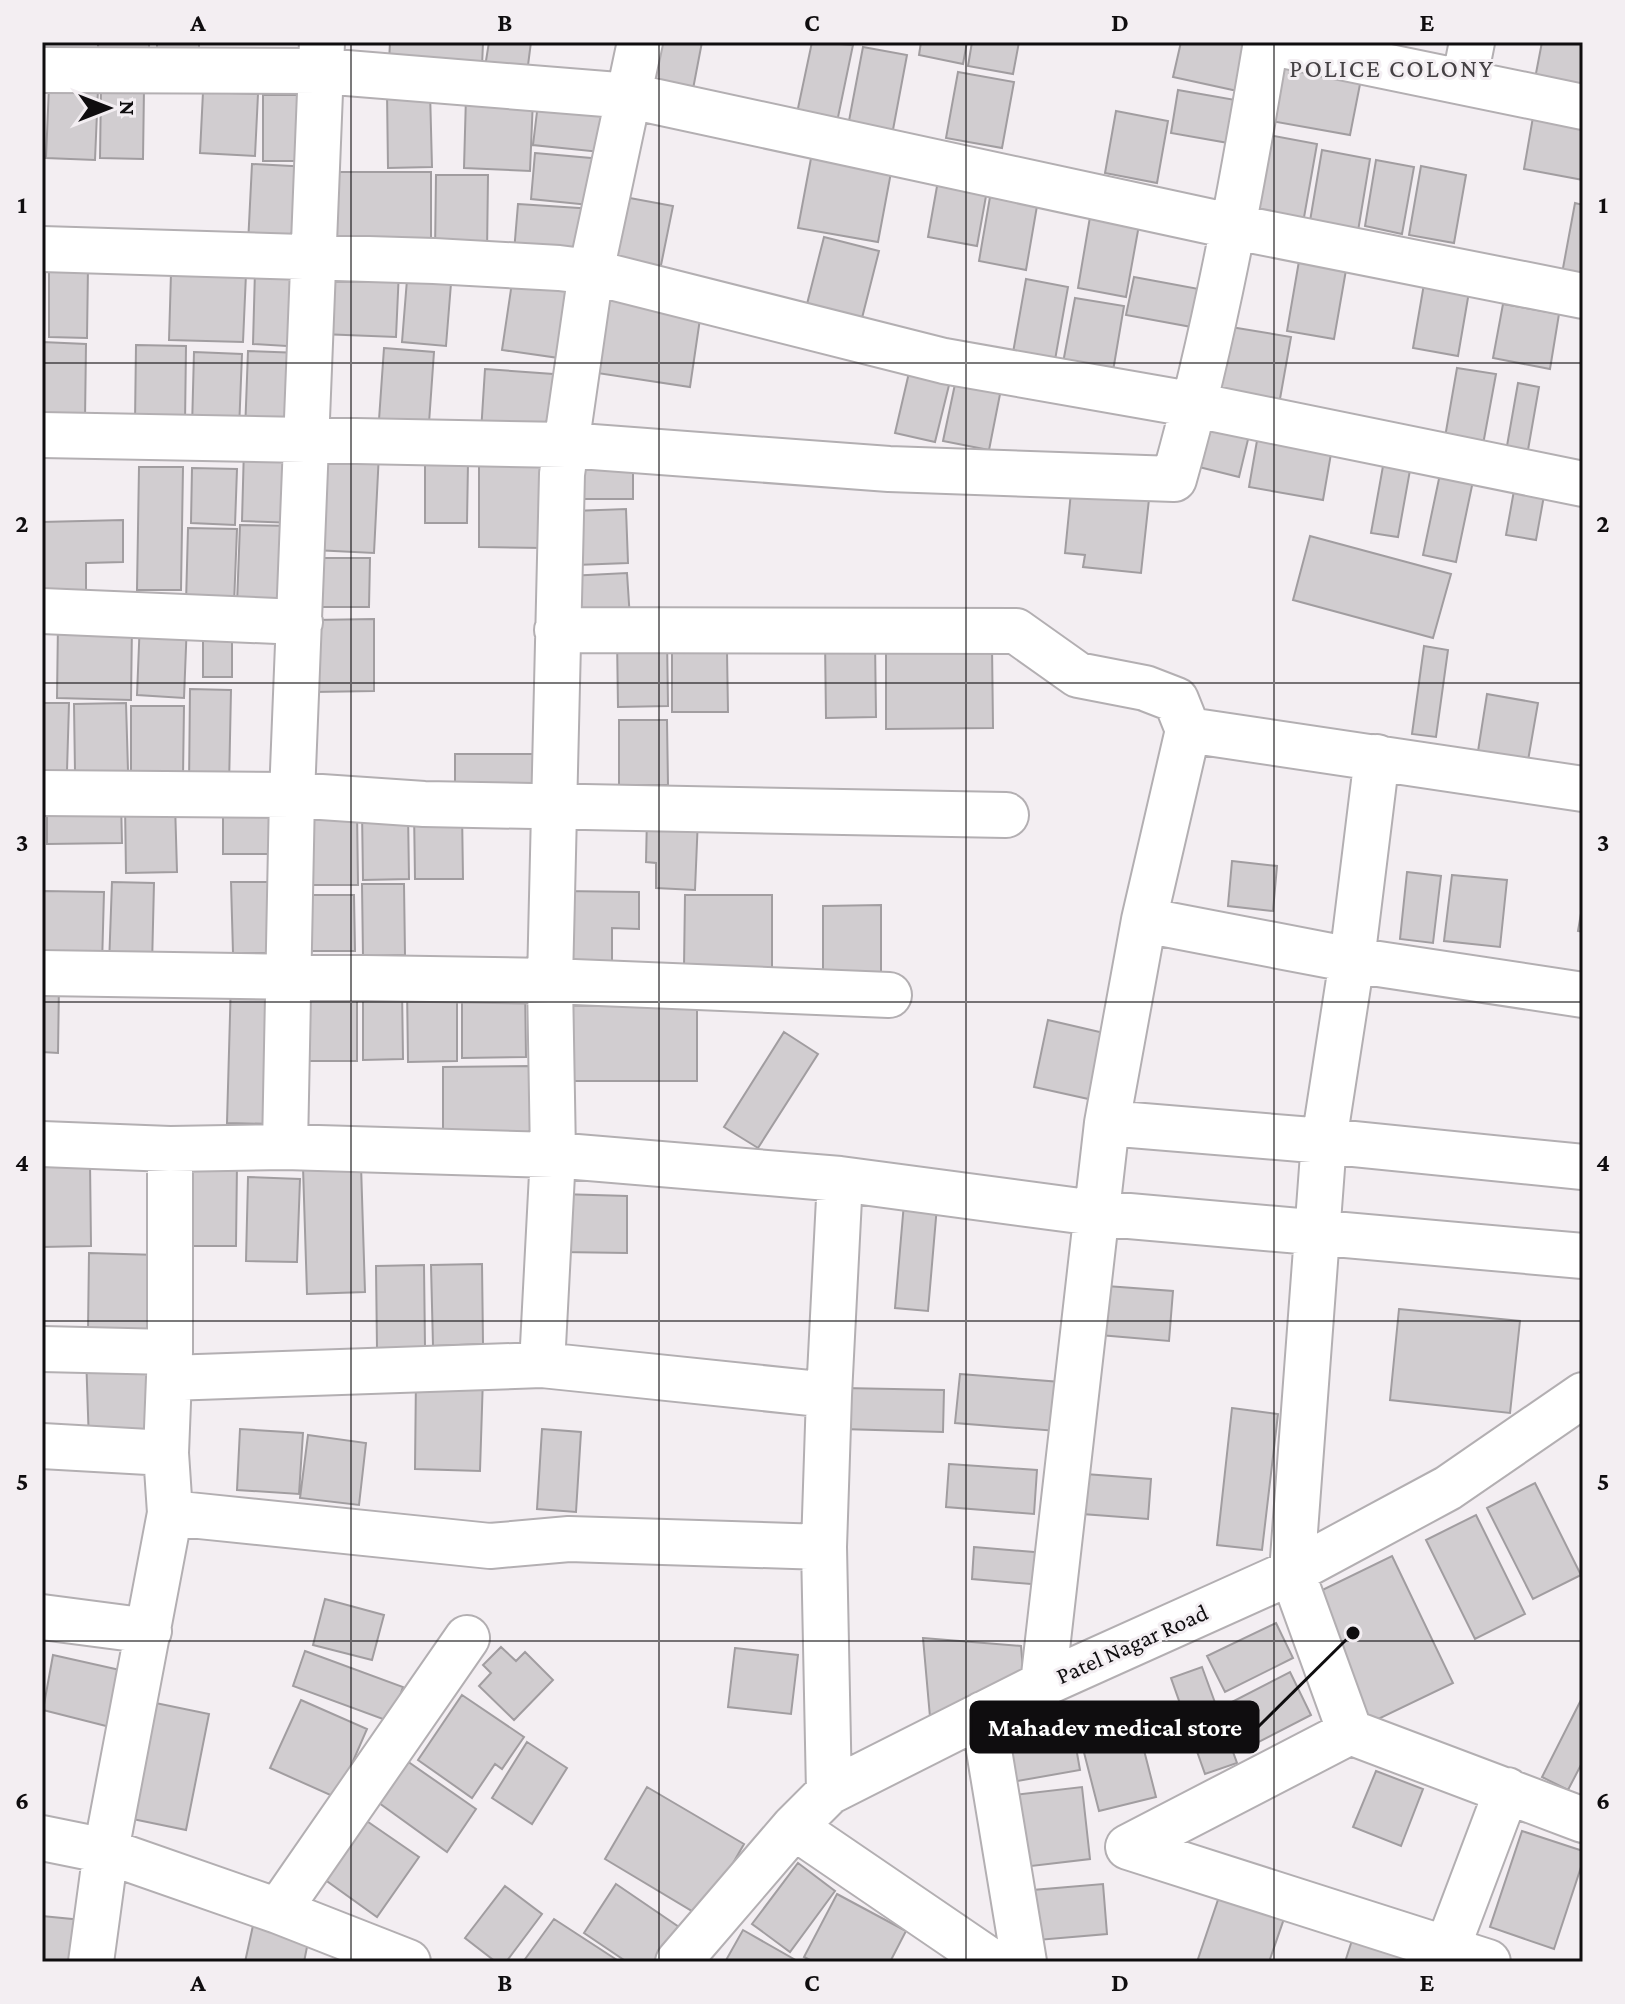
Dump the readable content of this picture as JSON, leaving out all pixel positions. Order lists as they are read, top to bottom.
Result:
{
  "streets": {
    "street": ["Patel Nagar Road"]
  },
  "districts": ["POLICE COLONY"],
  "places": ["Mahadev medical store"],
  "north": "right",
  "grid": {
    "columns": [
      "A",
      "B",
      "C",
      "D",
      "E"
    ],
    "rows": [
      "1",
      "2",
      "3",
      "4",
      "5",
      "6"
    ]
  }
}
